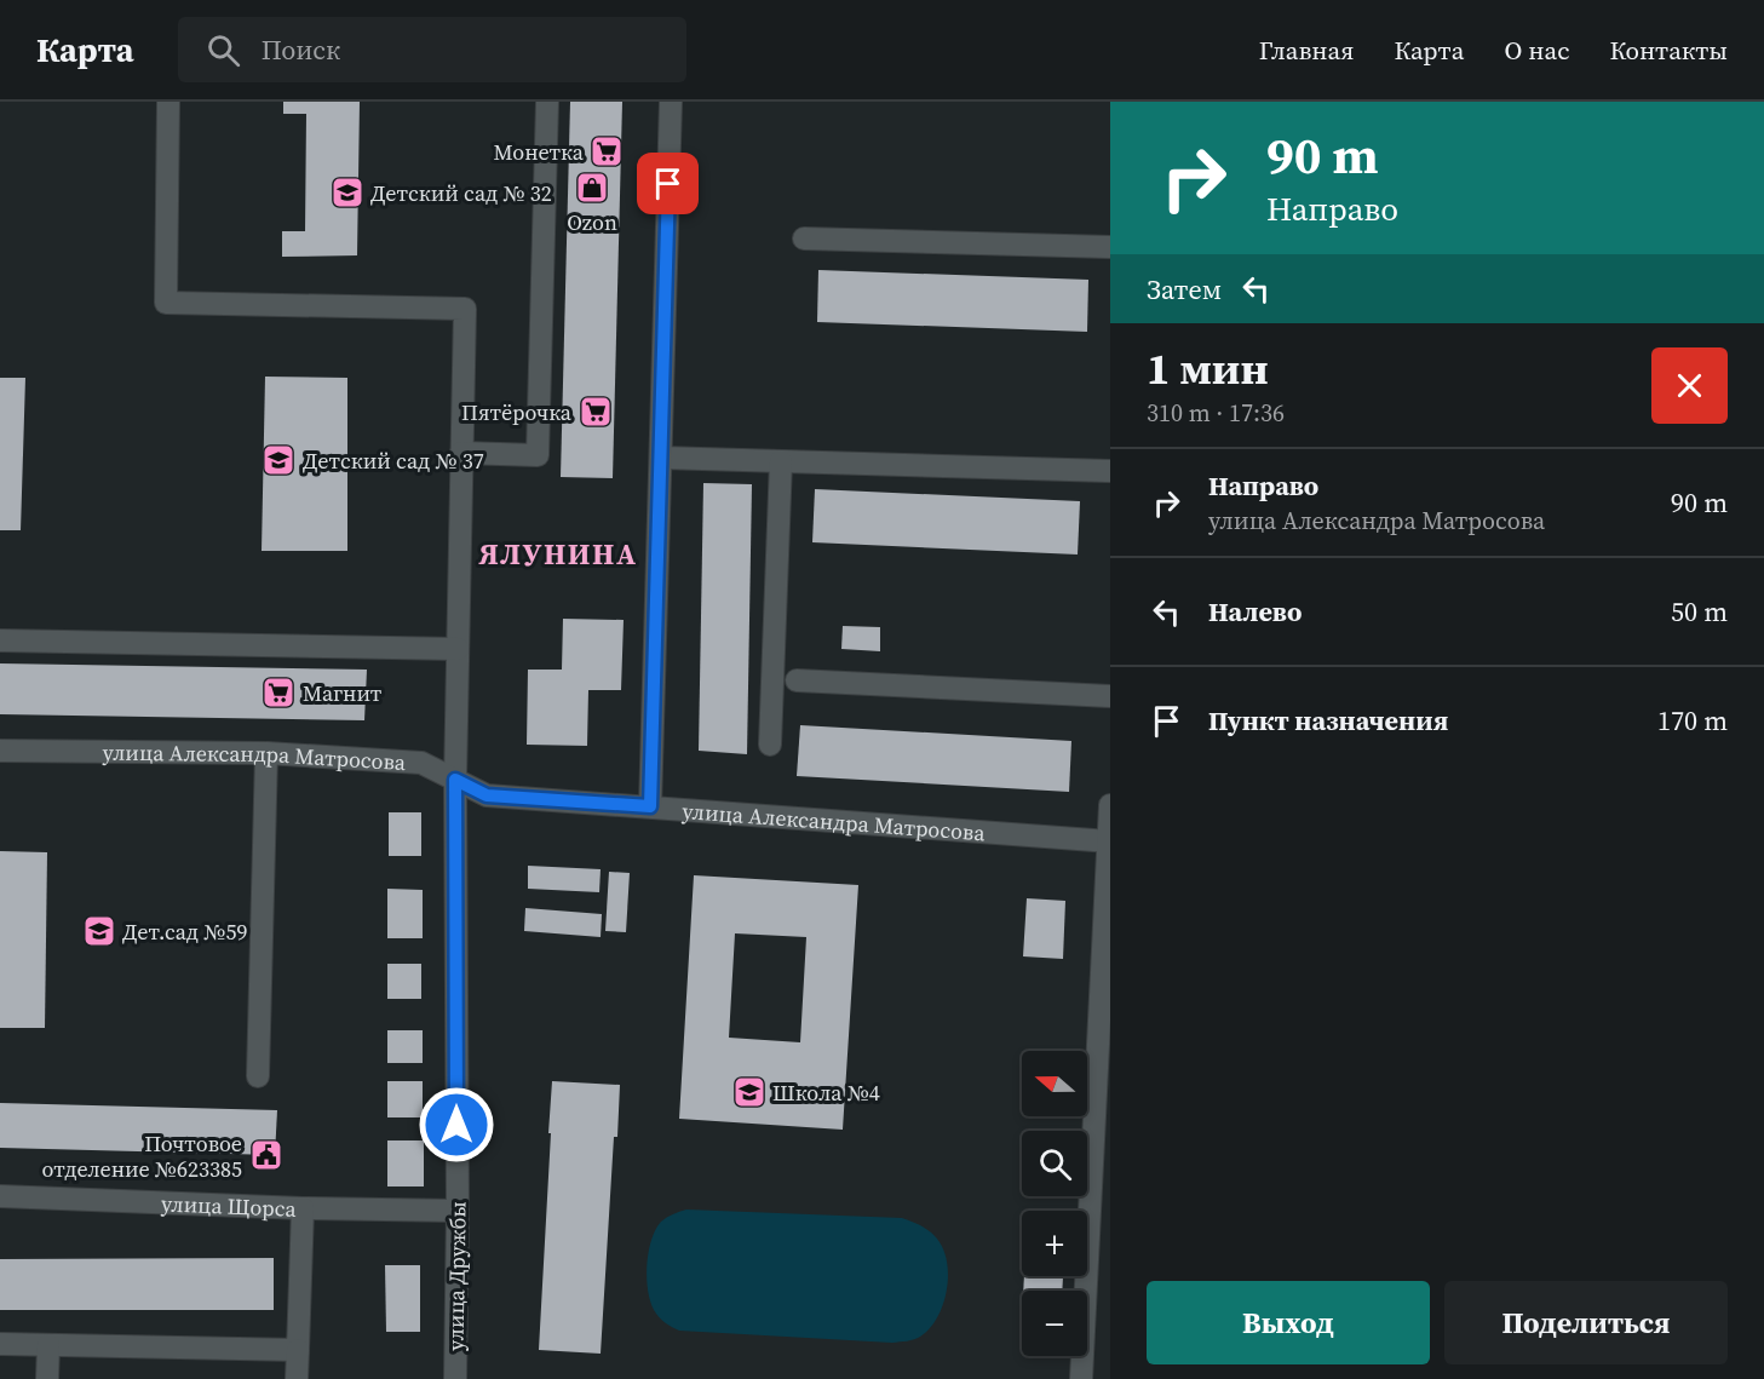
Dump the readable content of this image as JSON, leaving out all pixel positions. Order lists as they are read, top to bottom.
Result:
{
  "streets": {
    "street": ["улица Александра Матросова", "улица Щорса", "улица Дружбы"]
  },
  "crossings": [
    ["улица Александра Матросова", "улица Дружбы"],
    ["улица Щорса", "улица Дружбы"]
  ],
  "districts": ["ЯЛУНИНА"],
  "places": {
    "supermarket": ["Монетка", "Пятёрочка", "Магнит"],
    "shop": ["Ozon"],
    "school or university": [
      "Детский сад № 32",
      "Детский сад № 37",
      "Дет.сад №59",
      "Школа №4"
    ],
    "public building": ["Почтовое отделение №623385"]
  },
  "north": "left",
  "page": {
    "header": "Карта",
    "search": "Поиск",
    "nav": [
      "Главная",
      "Карта",
      "О нас",
      "Контакты"
    ],
    "turn": ["90 m", "Направо"],
    "then": "Затем",
    "heading": ["1 мин", "310 m · 17:36"],
    "list": [
      {
        "name": "Направо",
        "note": "улица Александра Матросова",
        "value": "90 m"
      },
      {
        "name": "Налево",
        "value": "50 m"
      },
      {
        "name": "Пункт назначения",
        "value": "170 m"
      }
    ],
    "map_buttons": ["+", "−"],
    "buttons": ["Выход", "Поделиться"]
  }
}
